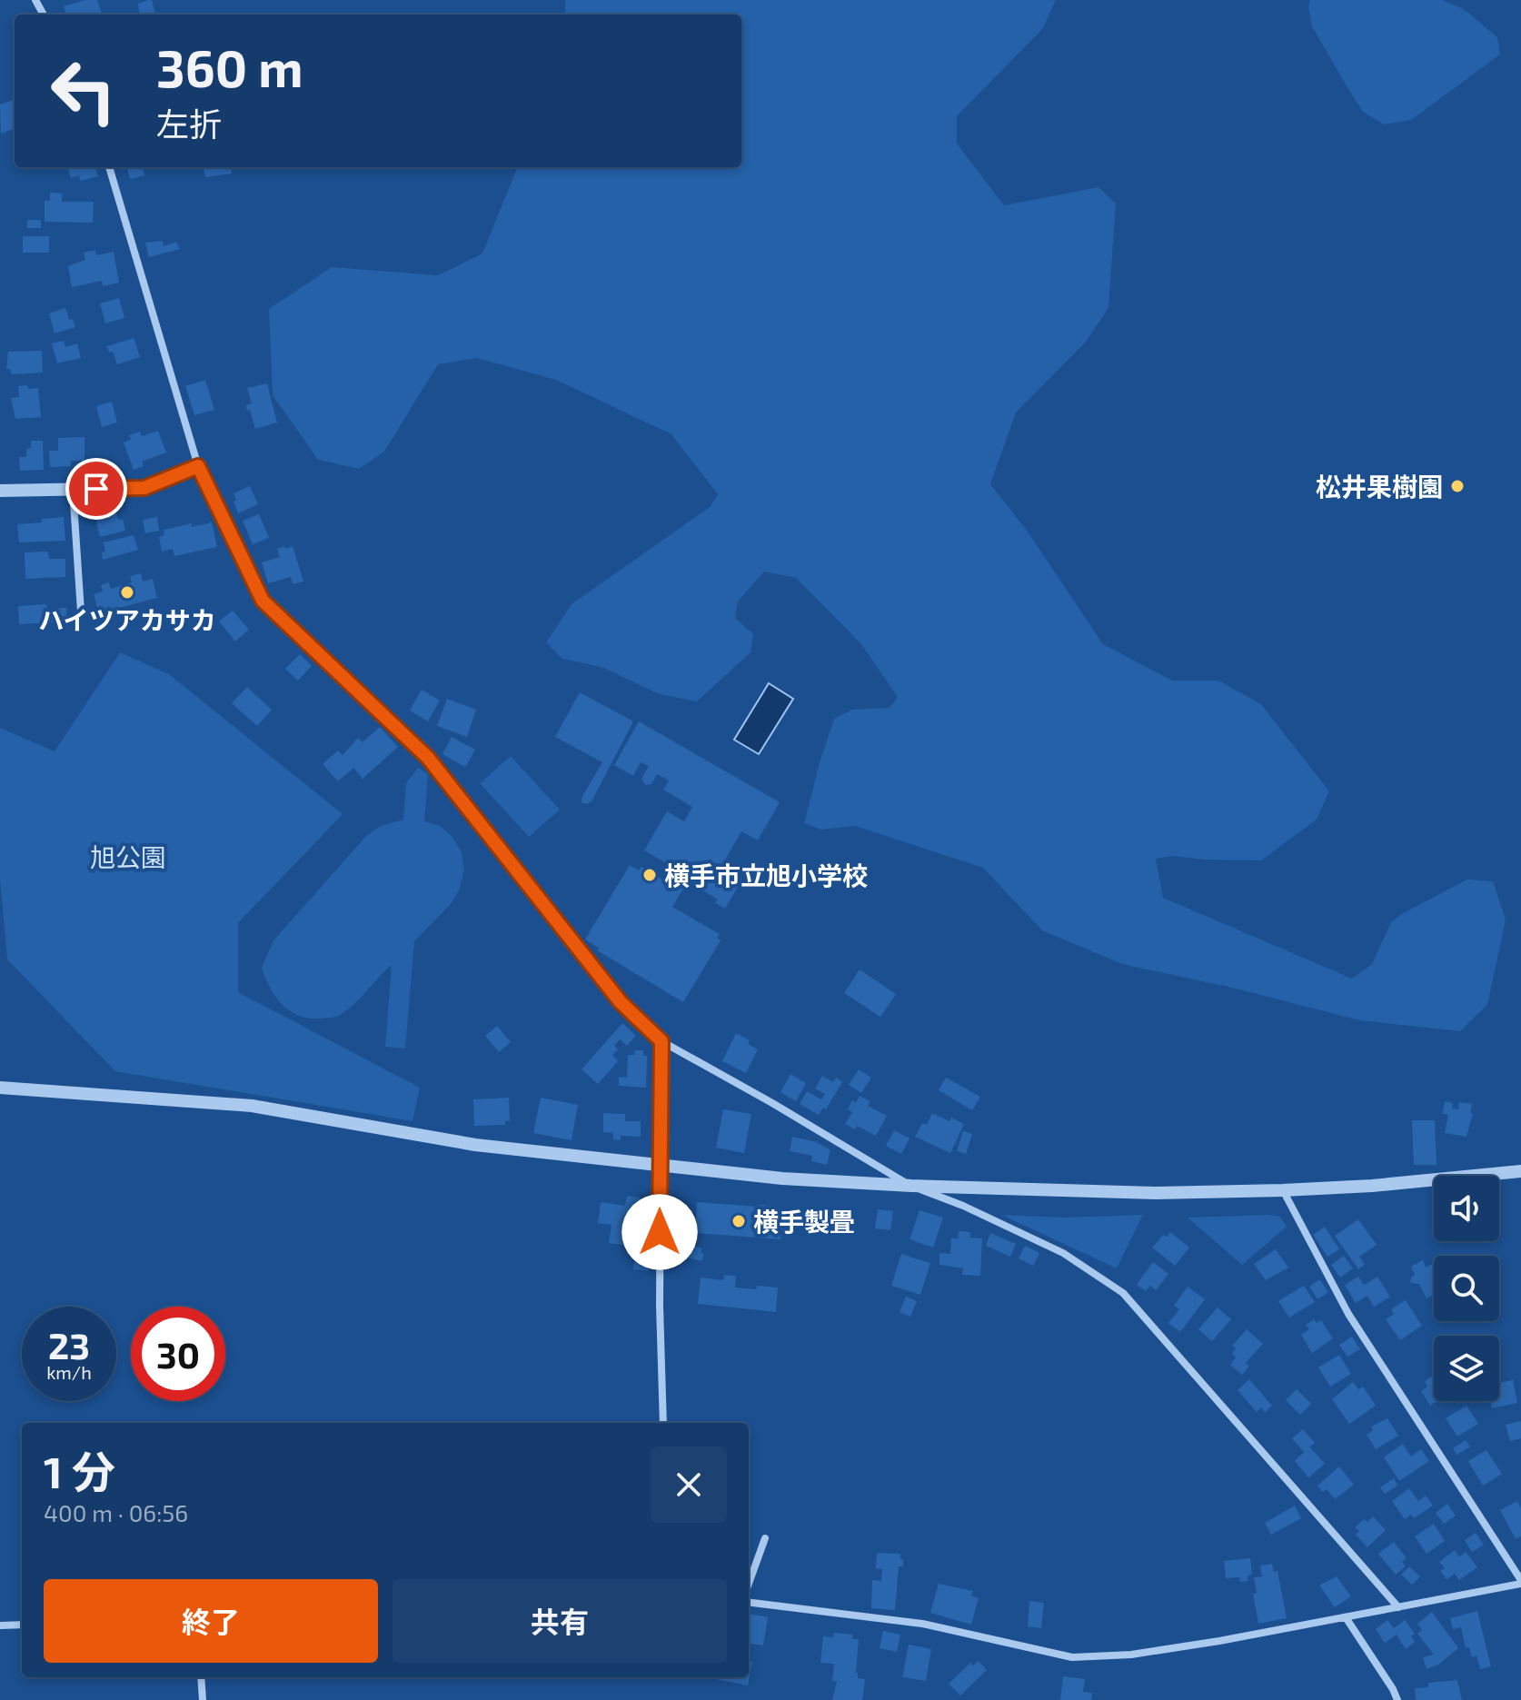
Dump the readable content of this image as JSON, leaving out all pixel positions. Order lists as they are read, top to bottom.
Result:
{
  "parks": ["旭公園"],
  "places": [
    "松井果樹園",
    "ハイツアカサカ",
    "横手市立旭小学校",
    "横手製畳"
  ],
  "page": {
    "turn": ["360 m", "左折"],
    "speed": "23 km/h",
    "limit": "30",
    "heading": ["1 分", "400 m · 06:56"],
    "buttons": ["終了", "共有"]
  }
}
